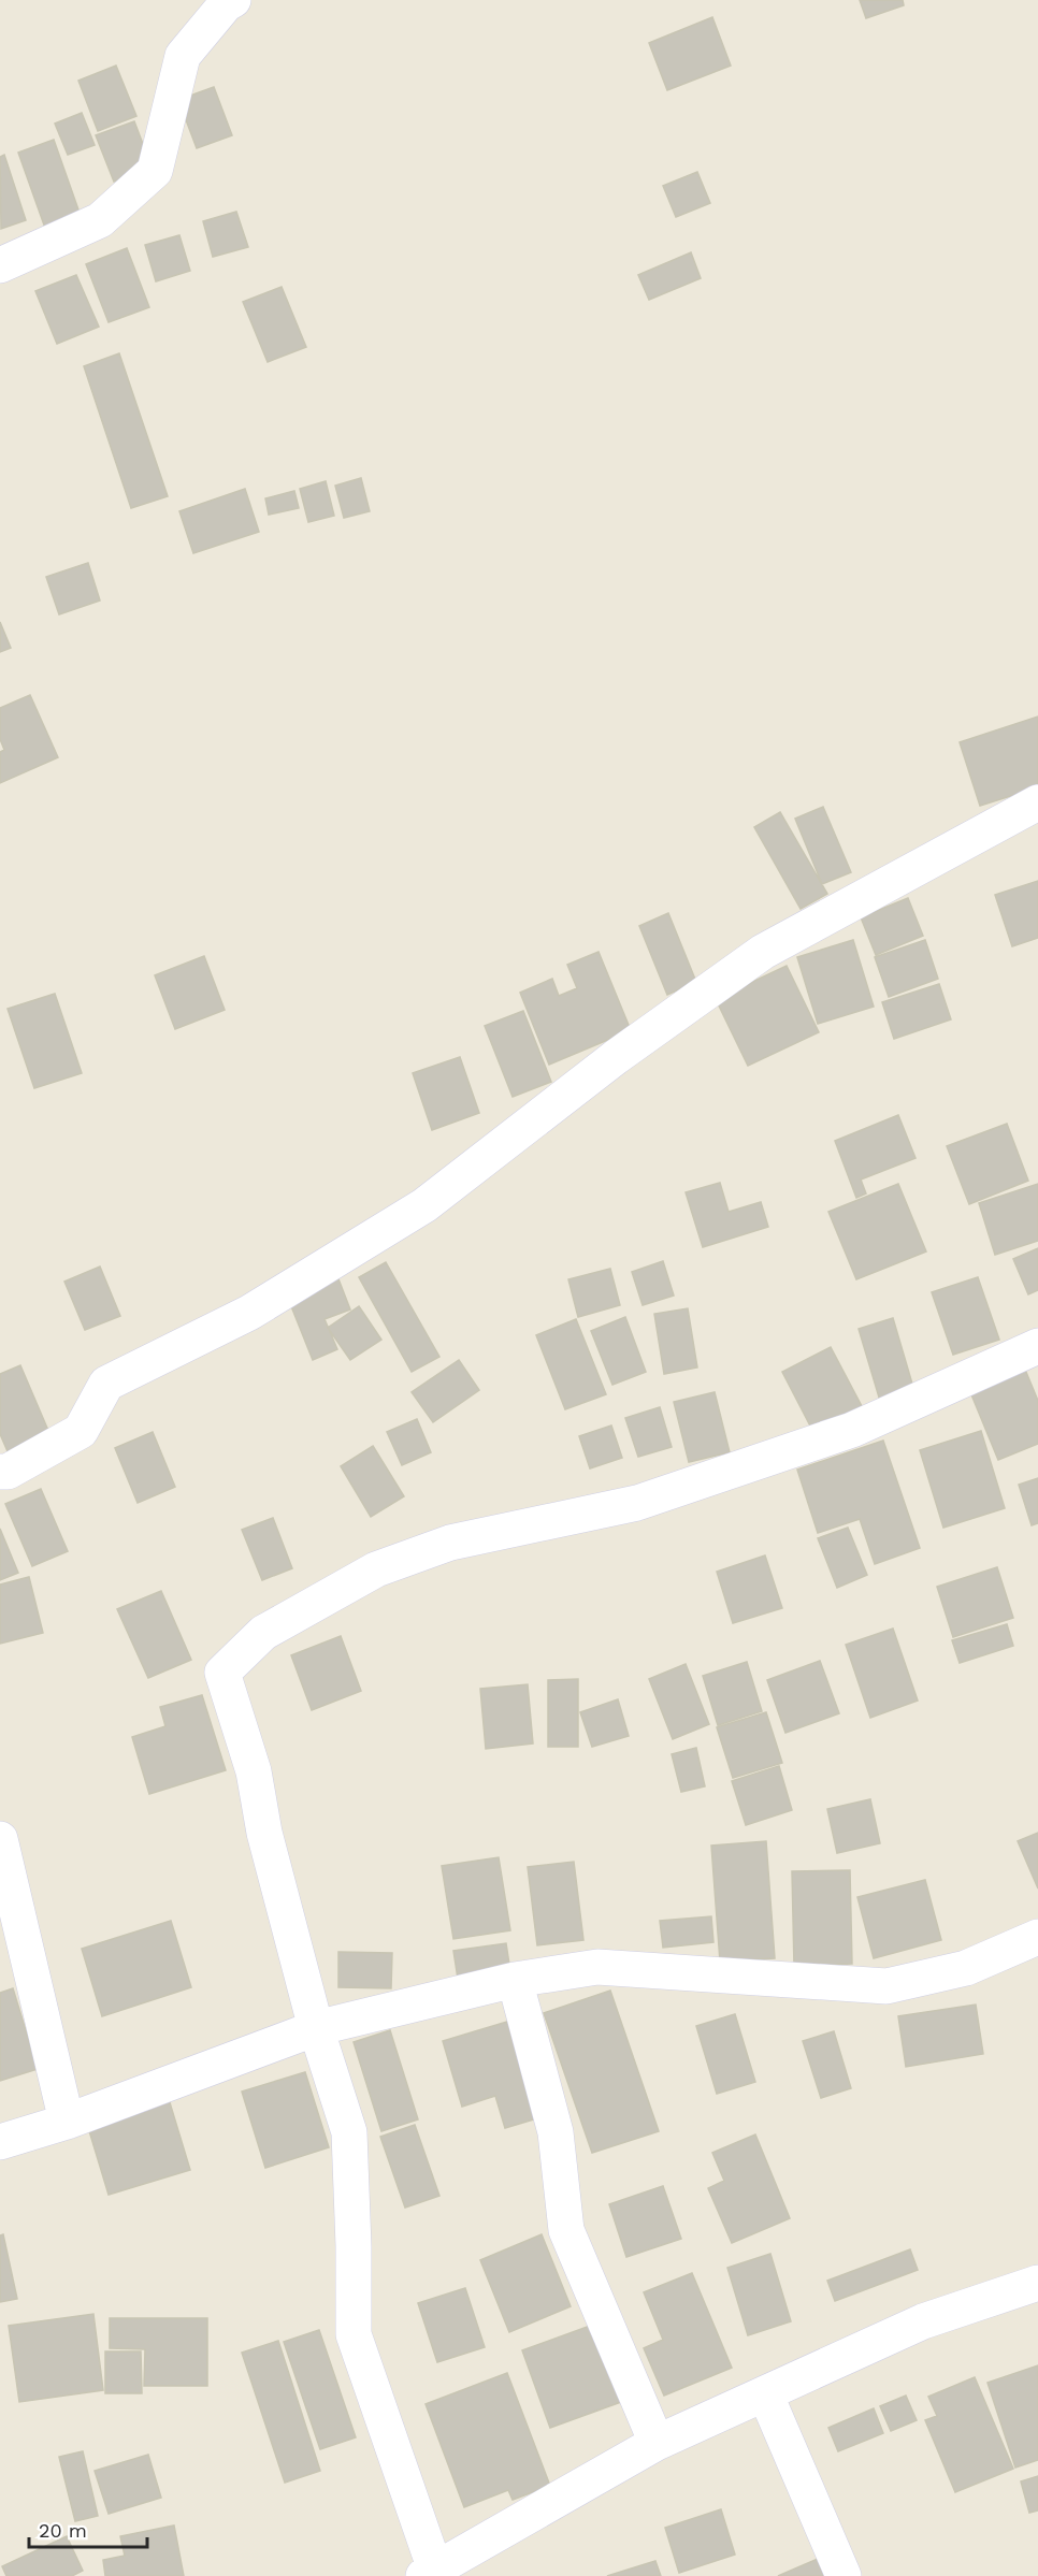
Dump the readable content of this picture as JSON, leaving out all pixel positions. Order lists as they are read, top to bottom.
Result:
{
  "scale_bar": "20 m"
}
